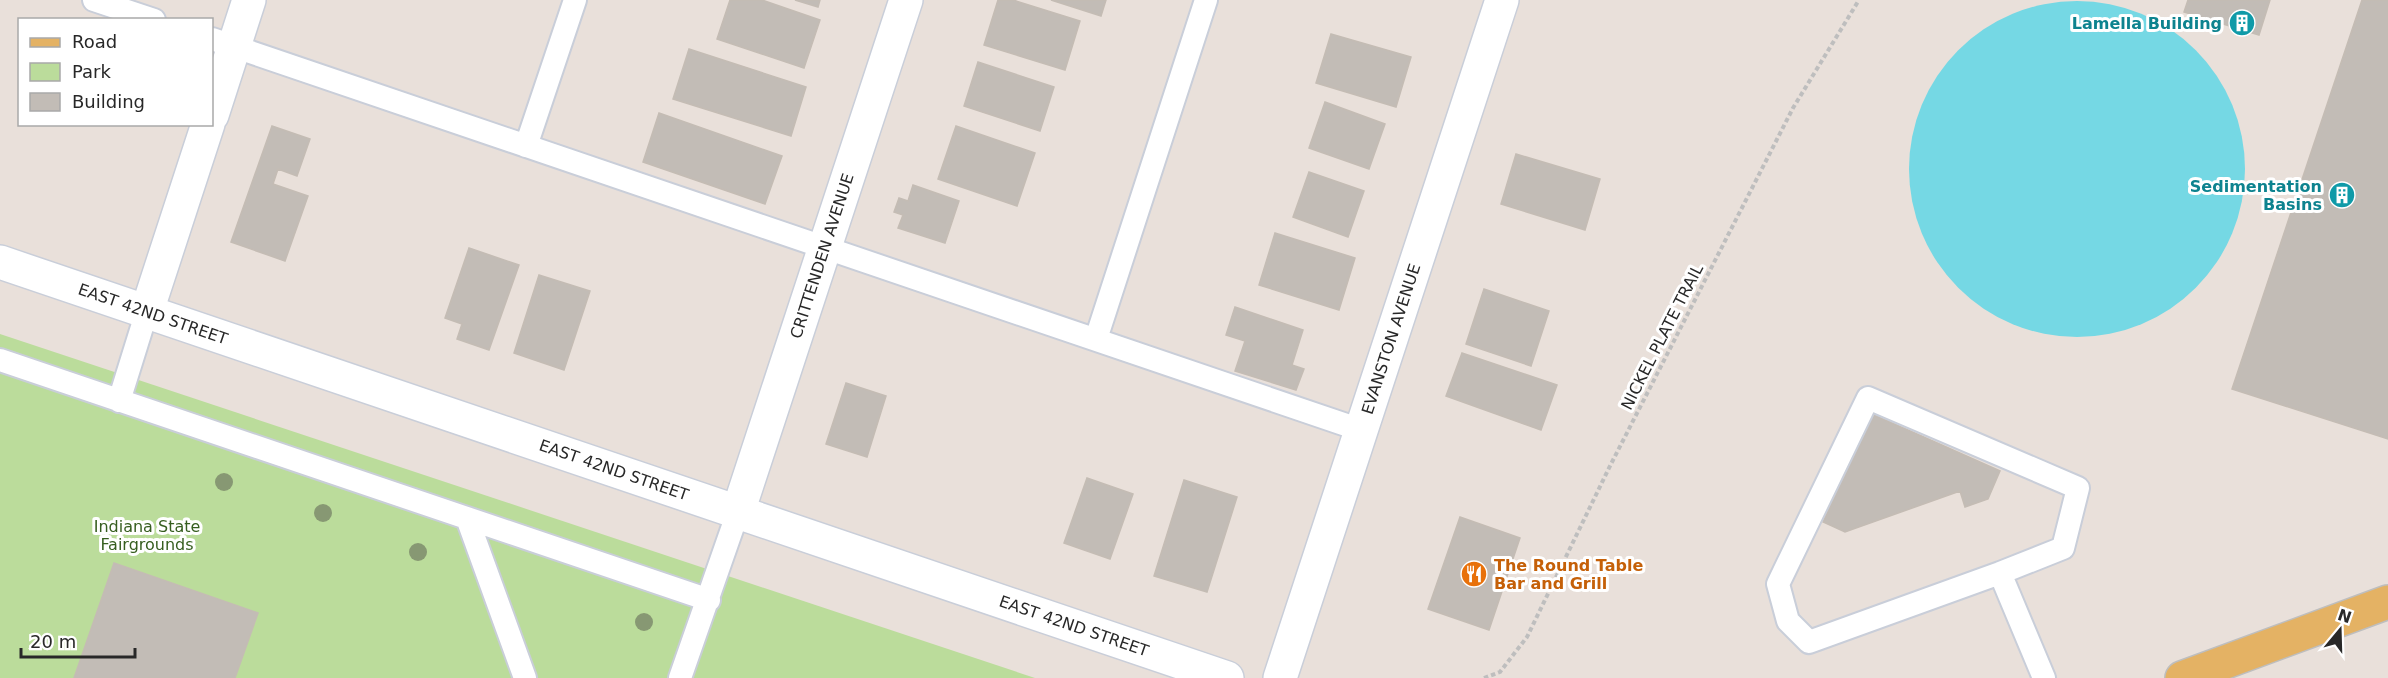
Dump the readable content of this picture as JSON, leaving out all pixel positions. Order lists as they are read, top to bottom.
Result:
{
  "streets": {
    "street": ["CRITTENDEN AVENUE", "EAST 42ND STREET", "EVANSTON AVENUE"],
    "path": ["NICKEL PLATE TRAIL"]
  },
  "crossings": [
    ["CRITTENDEN AVENUE", "EAST 42ND STREET"]
  ],
  "parks": ["Indiana State Fairgrounds"],
  "places": {
    "building": ["Lamella Building", "Sedimentation Basins"],
    "restaurant": ["The Round Table Bar and Grill"]
  },
  "legend": ["Road", "Park", "Building"],
  "scale_bar": "20 m",
  "north": "top"
}
